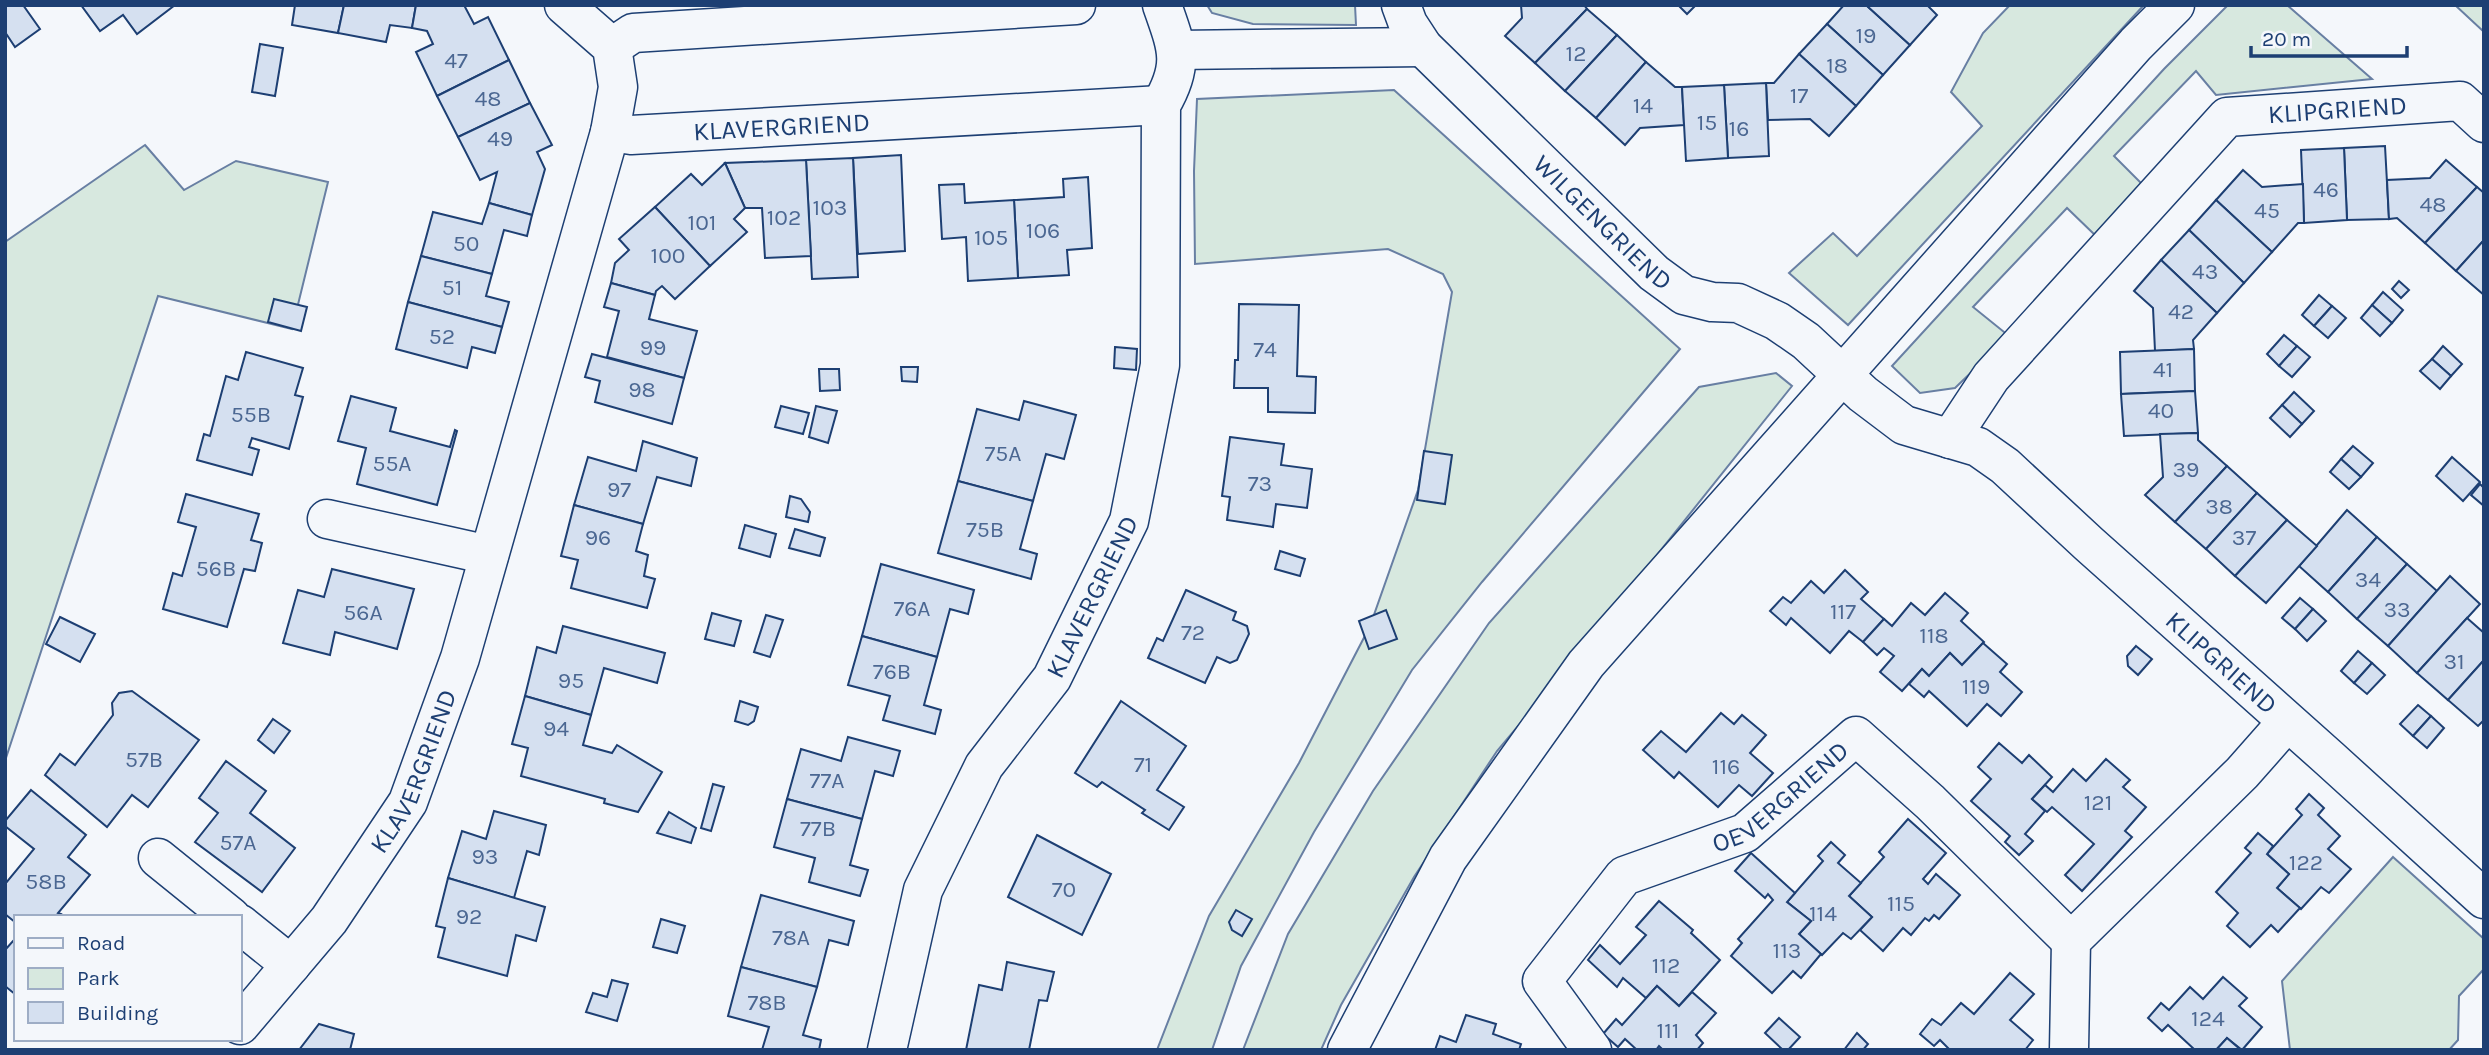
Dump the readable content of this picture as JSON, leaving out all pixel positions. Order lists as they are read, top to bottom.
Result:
{
  "streets": {
    "street": [
      "KLIPGRIEND",
      "KLAVERGRIEND",
      "WILGENGRIEND",
      "OEVERGRIEND"
    ]
  },
  "crossings": [
    ["KLIPGRIEND", "WILGENGRIEND"]
  ],
  "house_numbers": [
    "19",
    "12",
    "47",
    "18",
    "17",
    "48",
    "14",
    "15",
    "16",
    "49",
    "46",
    "48",
    "103",
    "45",
    "102",
    "101",
    "106",
    "105",
    "50",
    "100",
    "43",
    "51",
    "42",
    "52",
    "99",
    "74",
    "41",
    "98",
    "40",
    "55B",
    "75A",
    "55A",
    "39",
    "73",
    "97",
    "38",
    "75B",
    "96",
    "37",
    "56B",
    "34",
    "76A",
    "33",
    "117",
    "56A",
    "72",
    "118",
    "31",
    "76B",
    "95",
    "119",
    "94",
    "57B",
    "71",
    "116",
    "77A",
    "121",
    "77B",
    "57A",
    "93",
    "122",
    "58B",
    "70",
    "115",
    "114",
    "92",
    "78A",
    "113",
    "112",
    "78B",
    "124",
    "111"
  ],
  "legend": ["Road", "Park", "Building"],
  "scale_bar": "20 m"
}
